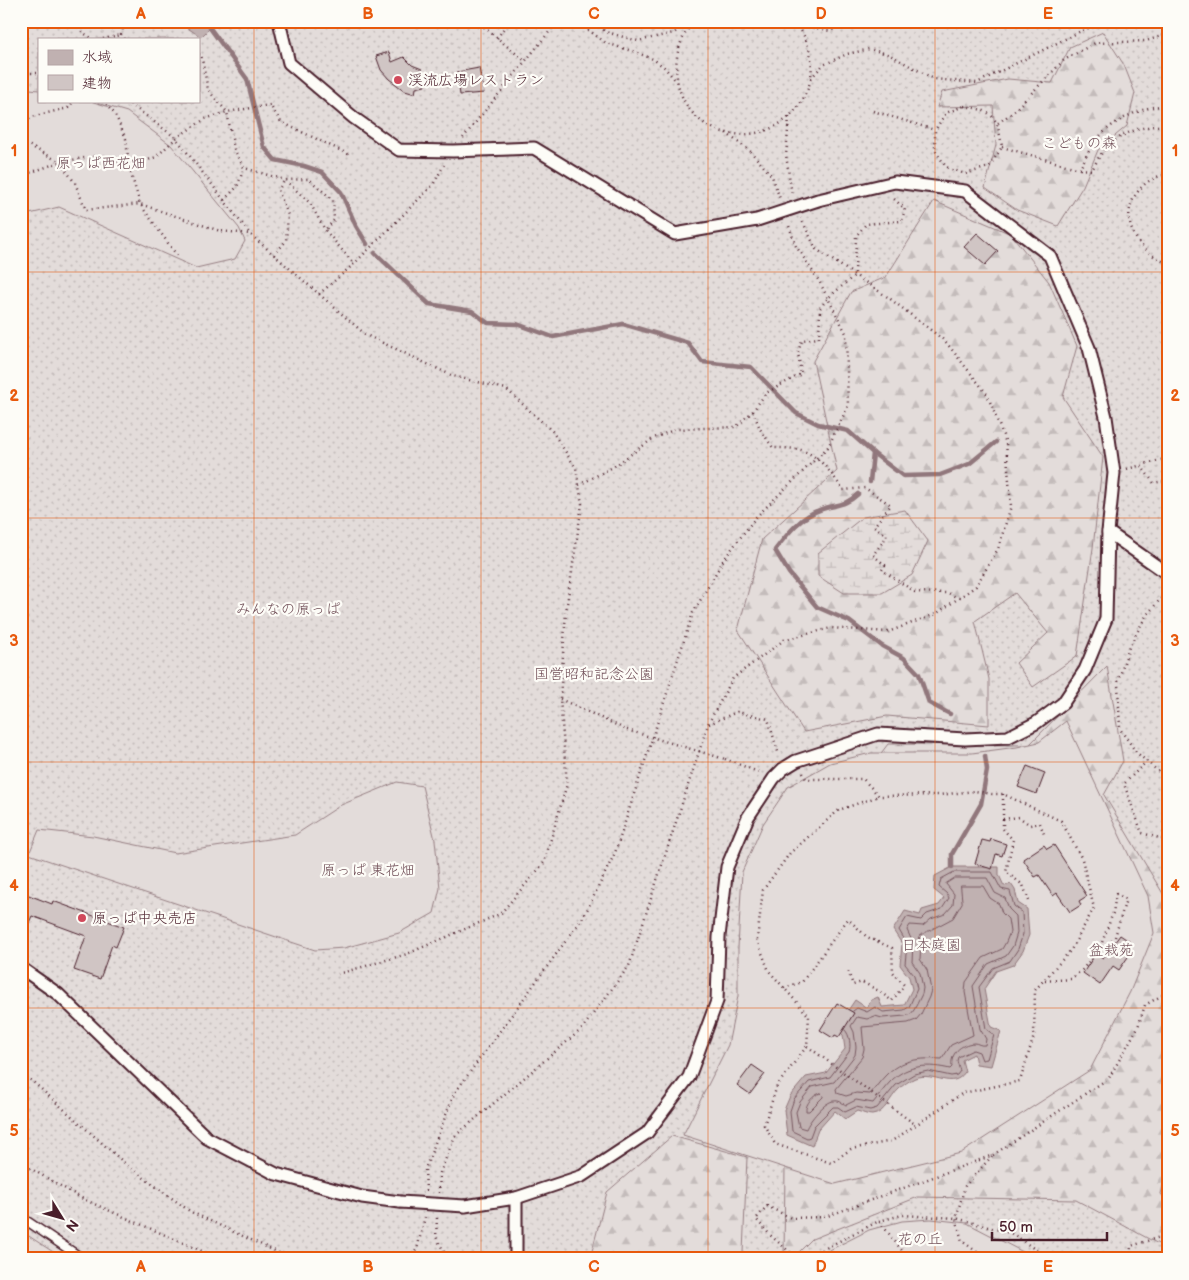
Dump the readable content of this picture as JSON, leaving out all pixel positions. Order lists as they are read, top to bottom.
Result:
{
  "parks": [
    "こどもの森",
    "原っぱ西花畑",
    "みんなの原っぱ",
    "国営昭和記念公園",
    "原っぱ 東花畑",
    "日本庭園",
    "盆栽苑",
    "花の丘"
  ],
  "places": ["渓流広場レストラン", "原っぱ中央売店"],
  "legend": ["水域", "建物"],
  "scale_bar": "50 m",
  "north": "bottom right",
  "grid": {
    "columns": [
      "A",
      "B",
      "C",
      "D",
      "E"
    ],
    "rows": [
      "1",
      "2",
      "3",
      "4",
      "5"
    ]
  }
}
